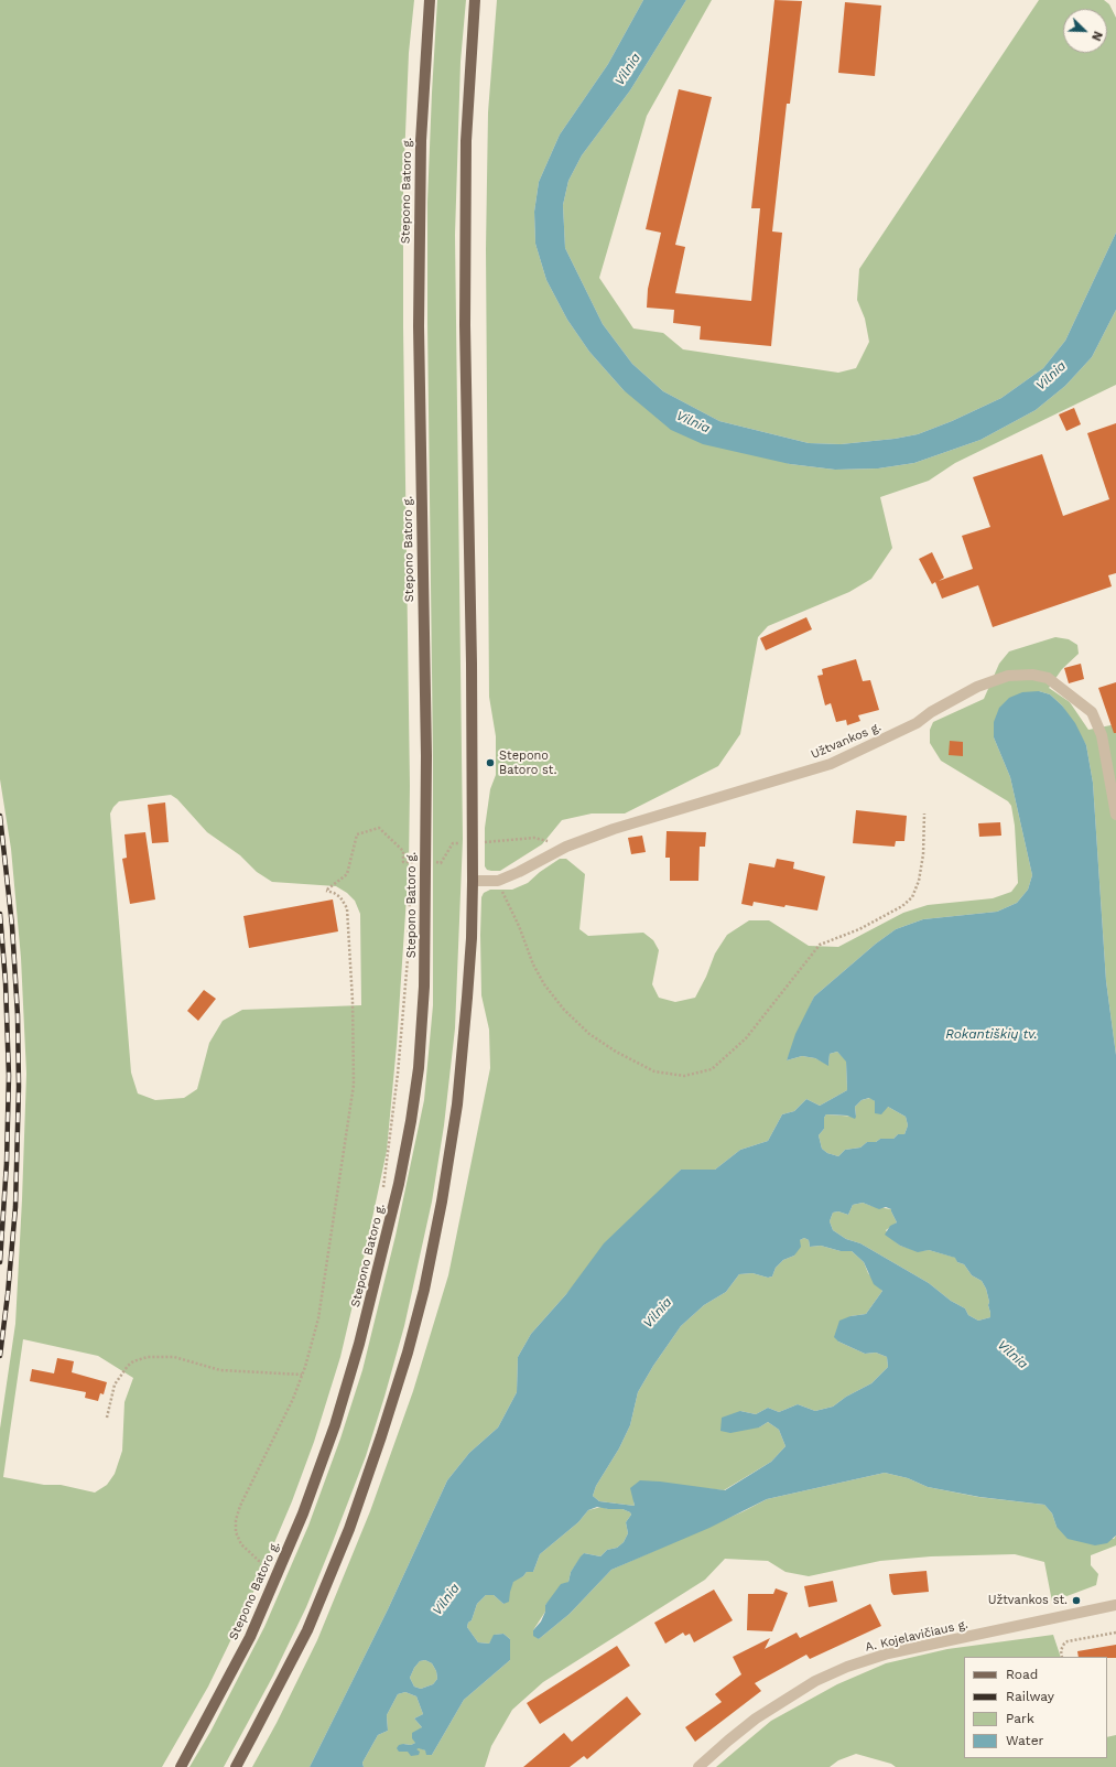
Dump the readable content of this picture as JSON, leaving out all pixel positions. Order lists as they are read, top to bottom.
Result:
{
  "streets": {
    "main road": ["Stepono Batoro g."],
    "street": ["Užtvankos g.", "A. Kojelavičiaus g."]
  },
  "water": ["Vilnia", "Rokantiškių tv."],
  "places": ["Stepono Batoro st.", "Užtvankos st."],
  "legend": [
    "Road",
    "Railway",
    "Park",
    "Water"
  ],
  "north": "bottom right"
}
